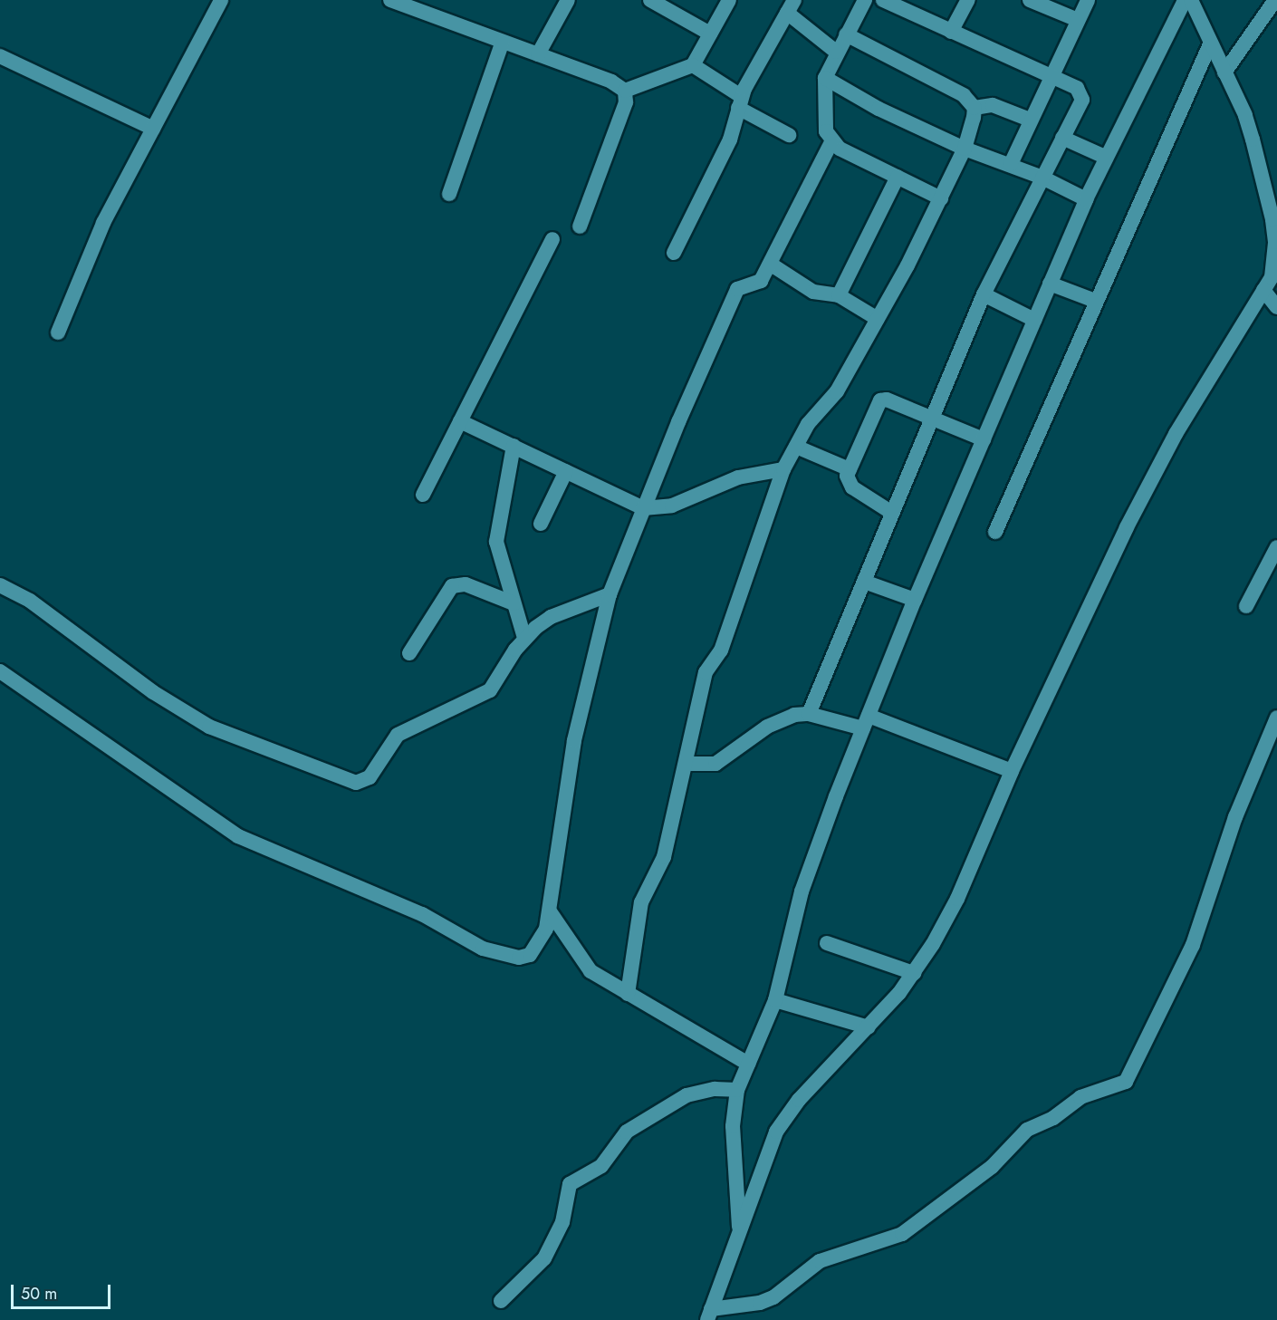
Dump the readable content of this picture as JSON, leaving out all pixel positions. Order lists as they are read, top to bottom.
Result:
{
  "scale_bar": "50 m"
}
